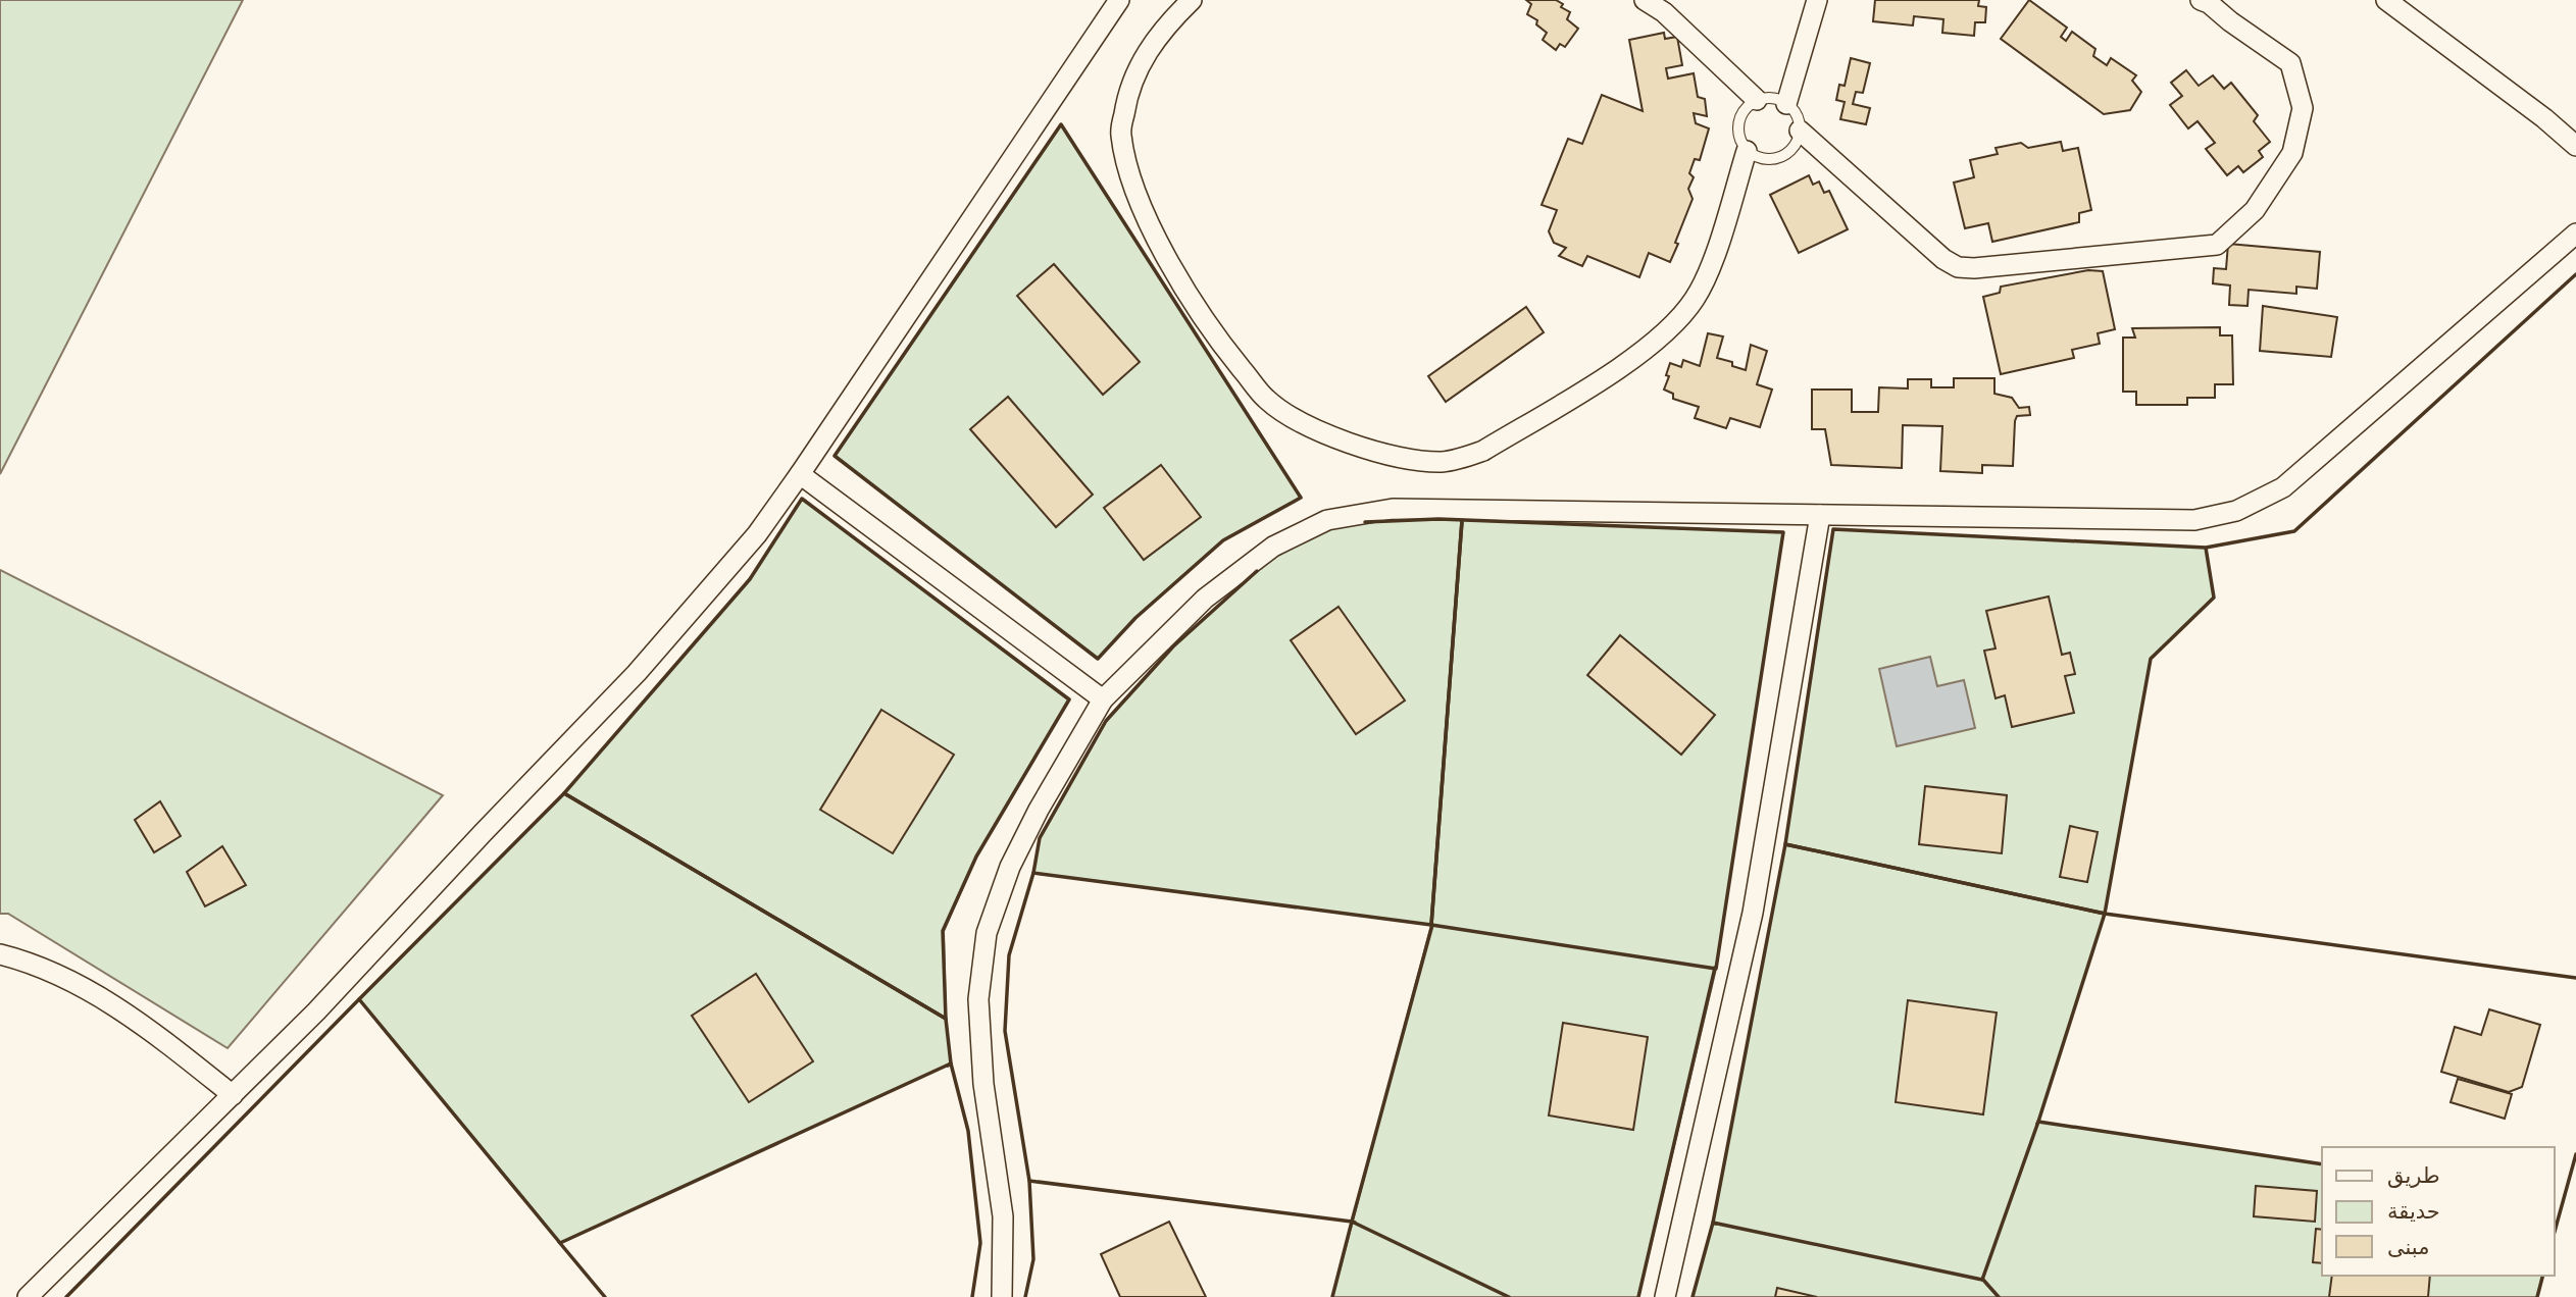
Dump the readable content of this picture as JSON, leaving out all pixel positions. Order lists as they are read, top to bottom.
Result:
{
  "legend": ["طريق", "حديقة", "مبنى"]
}
